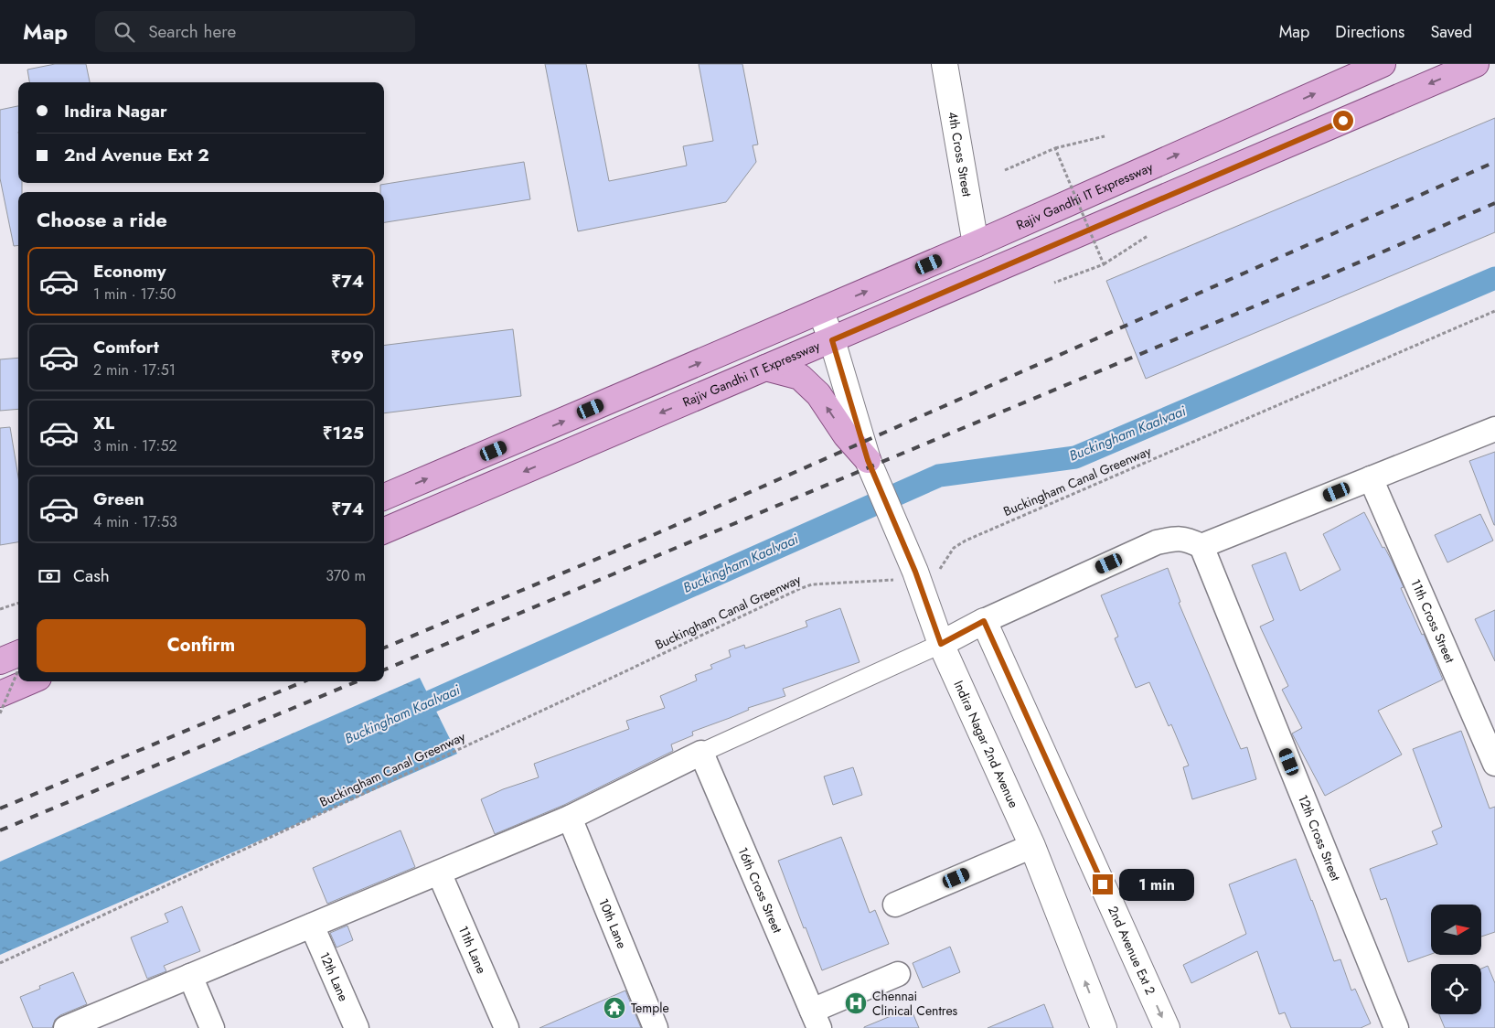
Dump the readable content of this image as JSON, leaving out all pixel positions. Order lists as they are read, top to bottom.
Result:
{
  "streets": {
    "main road": ["Rajiv Gandhi IT Expressway"],
    "street": [
      "4th Cross Street",
      "11th Cross Street",
      "Indira Nagar 2nd Avenue",
      "12th Cross Street",
      "16th Cross Street",
      "10th Lane",
      "2nd Avenue Ext 2",
      "11th Lane",
      "12th Lane"
    ],
    "path": ["Buckingham Canal Greenway"]
  },
  "crossings": [
    ["4th Cross Street", "Rajiv Gandhi IT Expressway"],
    ["Rajiv Gandhi IT Expressway", "Indira Nagar 2nd Avenue"],
    ["Buckingham Canal Greenway", "Indira Nagar 2nd Avenue"]
  ],
  "one_way": ["2nd Avenue Ext 2"],
  "water": ["Buckingham Kaalvaai"],
  "places": {
    "hospital": ["Chennai Clinical Centres"],
    "temple": ["Temple"]
  },
  "north": "right",
  "page": {
    "header": "Map",
    "search": "Search here",
    "nav": ["Map", "Directions", "Saved"],
    "banner": ["Indira Nagar", "2nd Avenue Ext 2"],
    "heading": "Choose a ride",
    "list": [
      {
        "name": "Economy",
        "note": "1 min · 17:50",
        "value": "₹74"
      },
      {
        "name": "Comfort",
        "note": "2 min · 17:51",
        "value": "₹99"
      },
      {
        "name": "XL",
        "note": "3 min · 17:52",
        "value": "₹125"
      },
      {
        "name": "Green",
        "note": "4 min · 17:53",
        "value": "₹74"
      }
    ],
    "pay": ["Cash", "370 m"],
    "buttons": "Confirm",
    "bubble": "1 min"
  }
}
